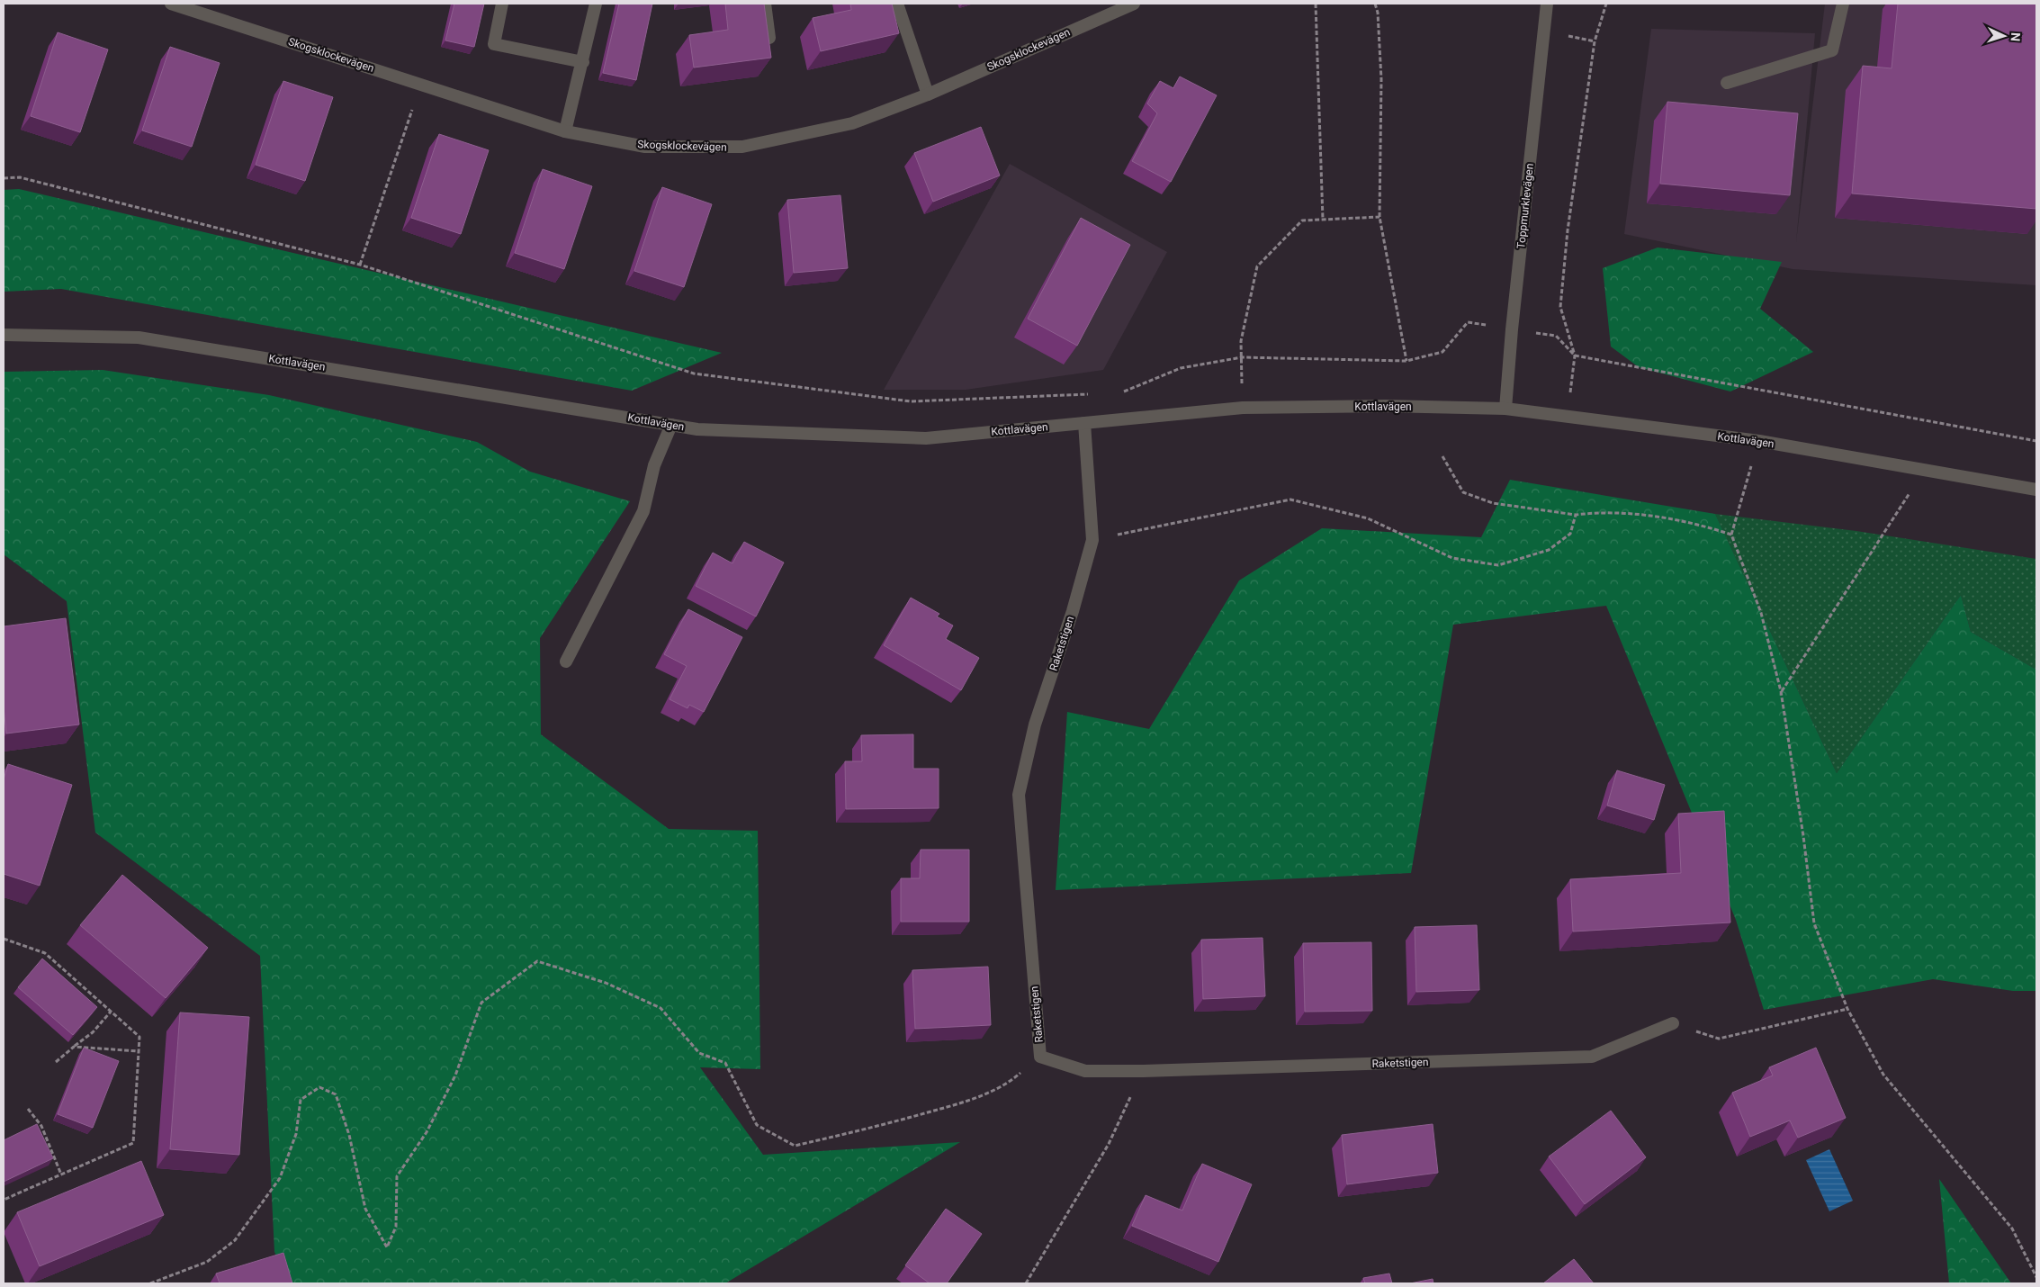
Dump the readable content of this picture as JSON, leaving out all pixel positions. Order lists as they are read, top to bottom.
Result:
{
  "streets": {
    "street": [
      "Skogsklockevägen",
      "Toppmurklevägen",
      "Kottlavägen",
      "Raketstigen"
    ]
  },
  "crossings": [
    ["Toppmurklevägen", "Kottlavägen"],
    ["Kottlavägen", "Raketstigen"]
  ],
  "north": "right"
}
